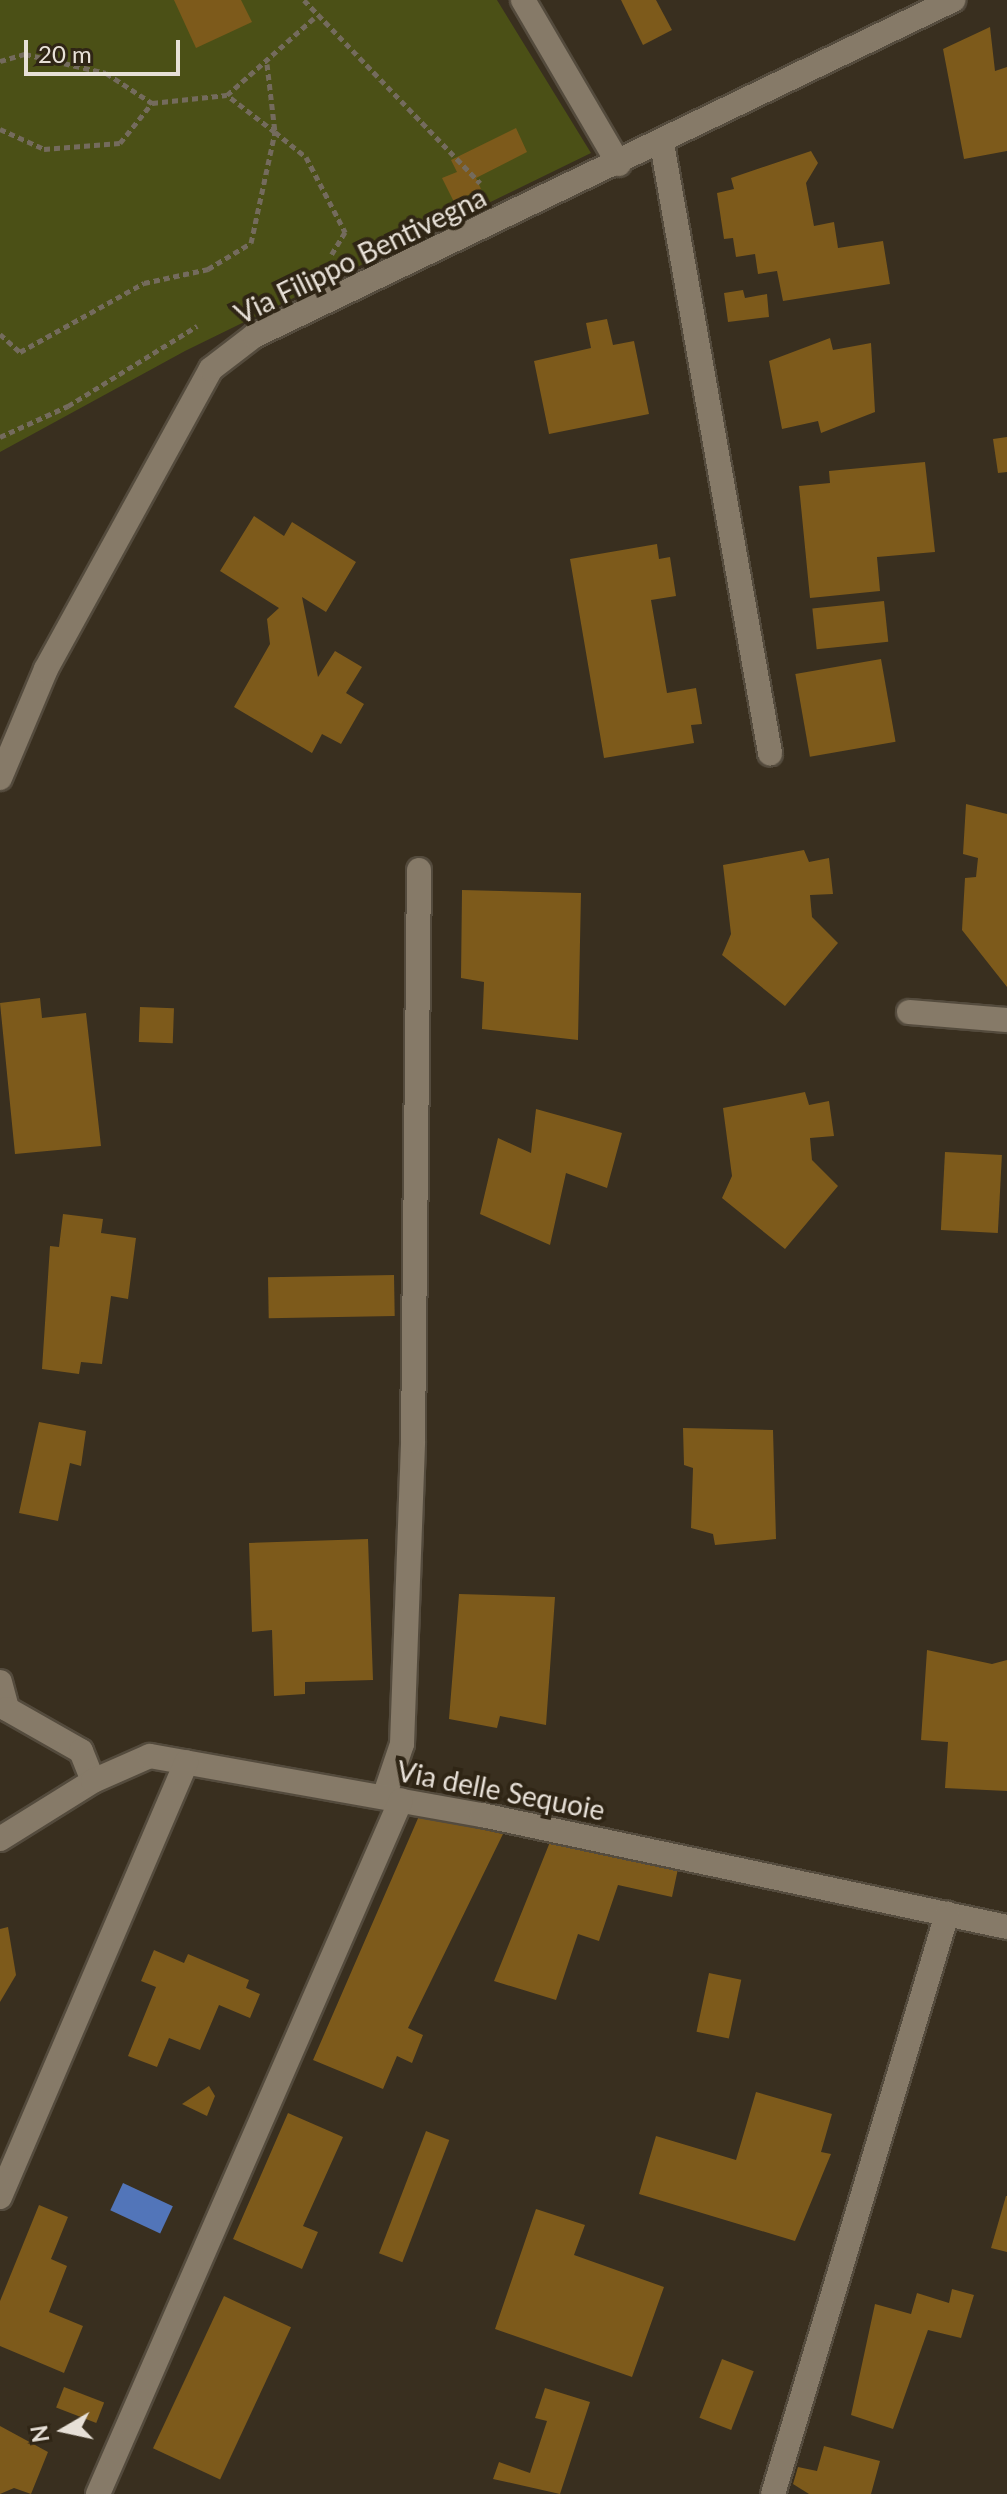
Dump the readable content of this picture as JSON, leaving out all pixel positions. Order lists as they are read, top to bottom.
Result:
{
  "streets": {
    "street": ["Via Filippo Bentivegna", "Via delle Sequoie"]
  },
  "scale_bar": "20 m",
  "north": "left"
}
